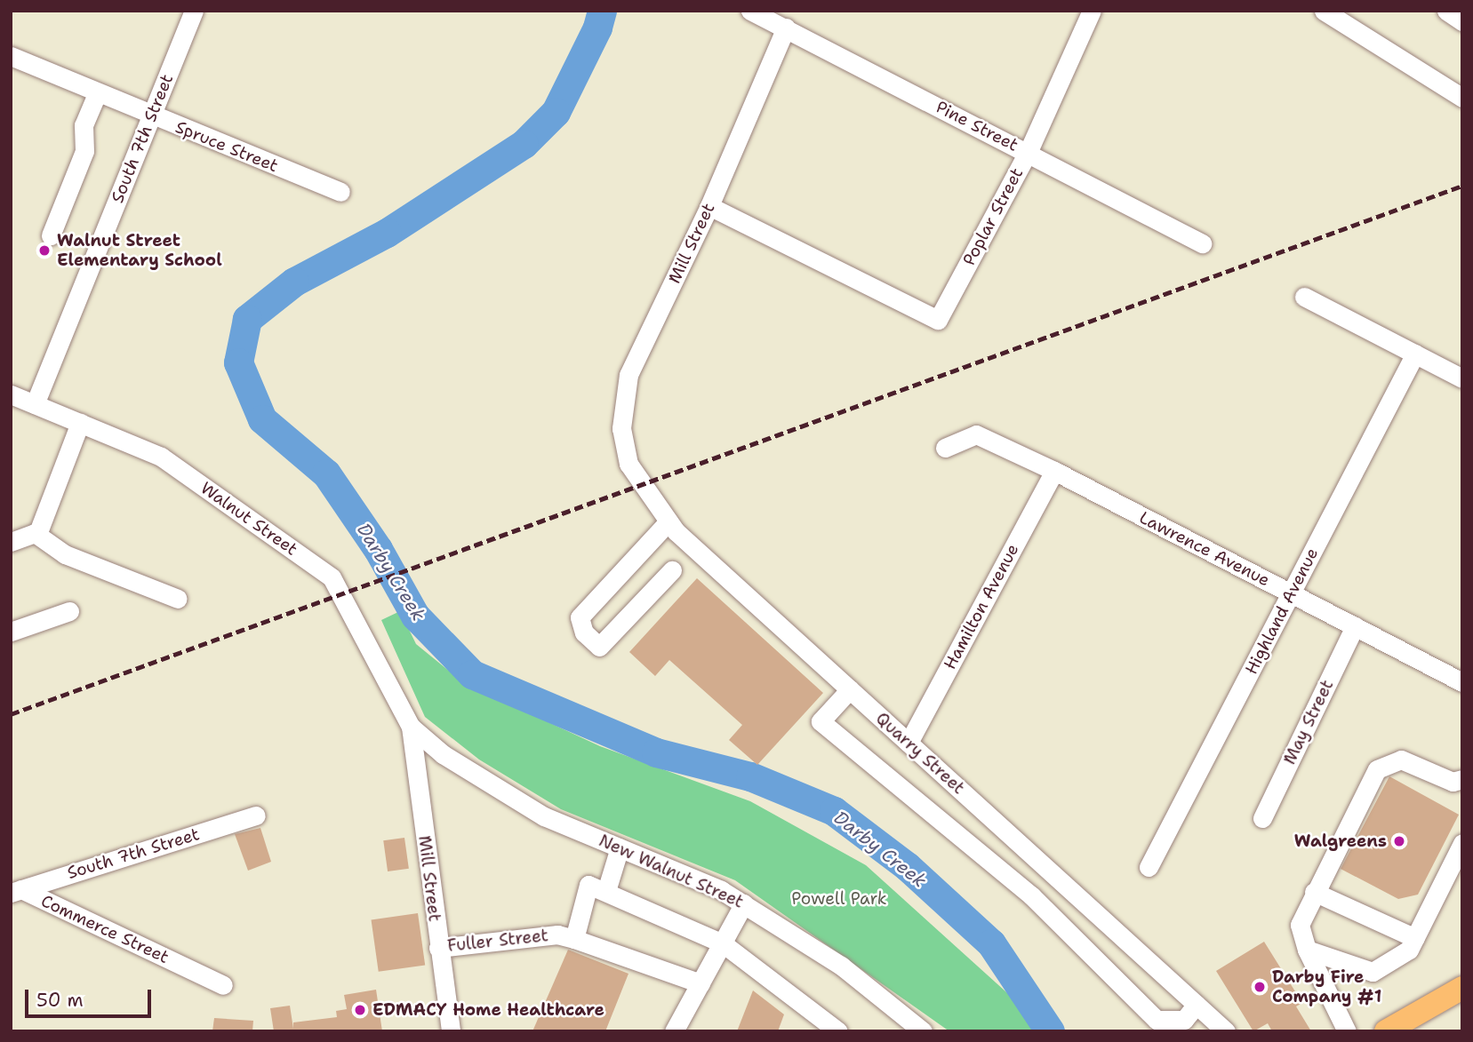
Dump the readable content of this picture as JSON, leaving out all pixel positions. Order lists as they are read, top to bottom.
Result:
{
  "streets": {
    "street": [
      "Pine Street",
      "South 7th Street",
      "Spruce Street",
      "Poplar Street",
      "Mill Street",
      "Walnut Street",
      "Lawrence Avenue",
      "Hamilton Avenue",
      "Highland Avenue",
      "May Street",
      "Quarry Street",
      "New Walnut Street",
      "Commerce Street",
      "Fuller Street"
    ]
  },
  "crossings": [
    ["Pine Street", "Poplar Street"],
    ["Pine Street", "Mill Street"],
    ["South 7th Street", "Spruce Street"],
    ["South 7th Street", "Walnut Street"],
    ["South 7th Street", "Commerce Street"],
    ["Poplar Street", "Mill Street"],
    ["Mill Street", "Walnut Street"],
    ["Mill Street", "Quarry Street"],
    ["Mill Street", "New Walnut Street"],
    ["Mill Street", "Fuller Street"],
    ["Walnut Street", "New Walnut Street"],
    ["Lawrence Avenue", "Hamilton Avenue"],
    ["Lawrence Avenue", "Highland Avenue"],
    ["Lawrence Avenue", "May Street"],
    ["Hamilton Avenue", "Quarry Street"]
  ],
  "water": ["Darby Creek"],
  "parks": ["Powell Park"],
  "places": [
    "Walnut Street Elementary School",
    "Walgreens",
    "Darby Fire Company #1",
    "EDMACY Home Healthcare"
  ],
  "scale_bar": "50 m"
}
